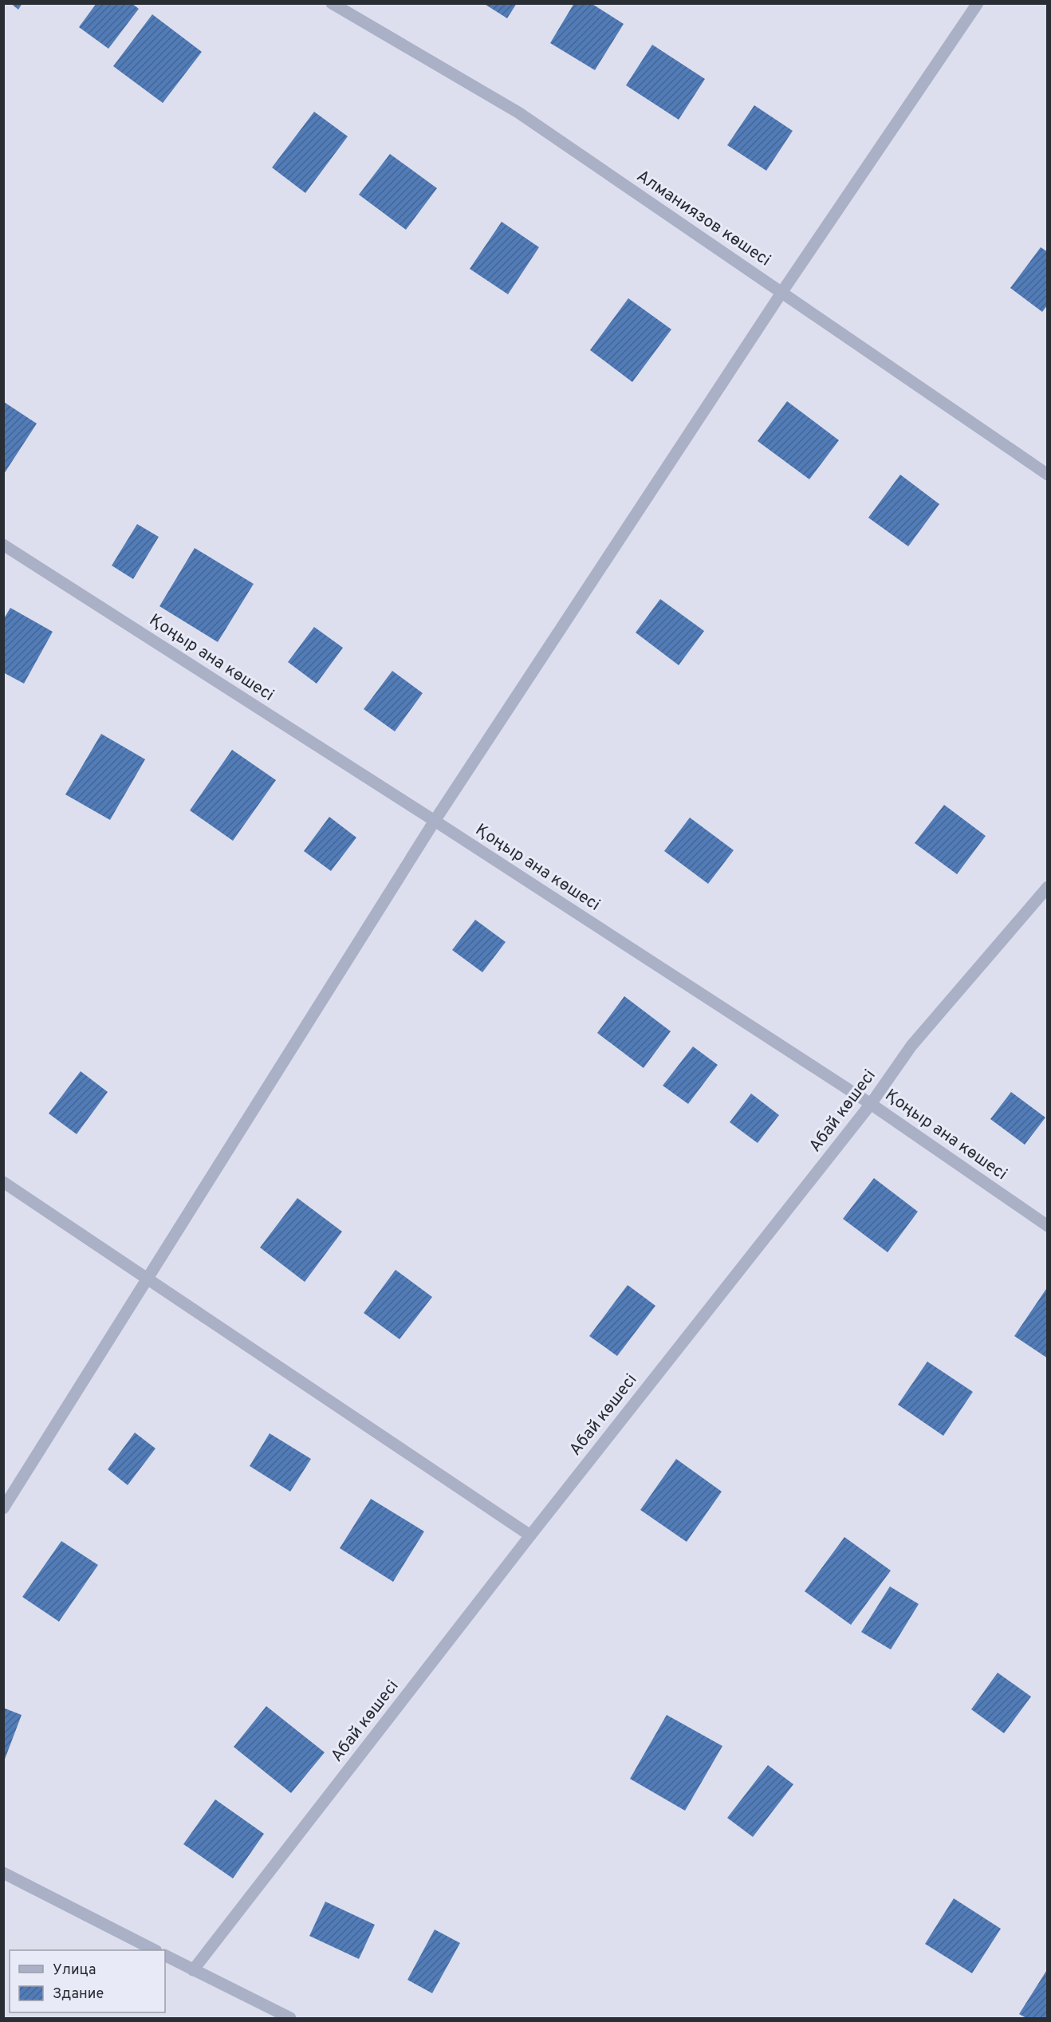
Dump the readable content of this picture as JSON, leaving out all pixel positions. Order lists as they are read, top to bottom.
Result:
{
  "streets": {
    "street": ["Алманиязов көшесі", "Қоңыр ана көшесі", "Абай көшесі"]
  },
  "crossings": [
    ["Қоңыр ана көшесі", "Абай көшесі"]
  ],
  "legend": ["Улица", "Здание"]
}
